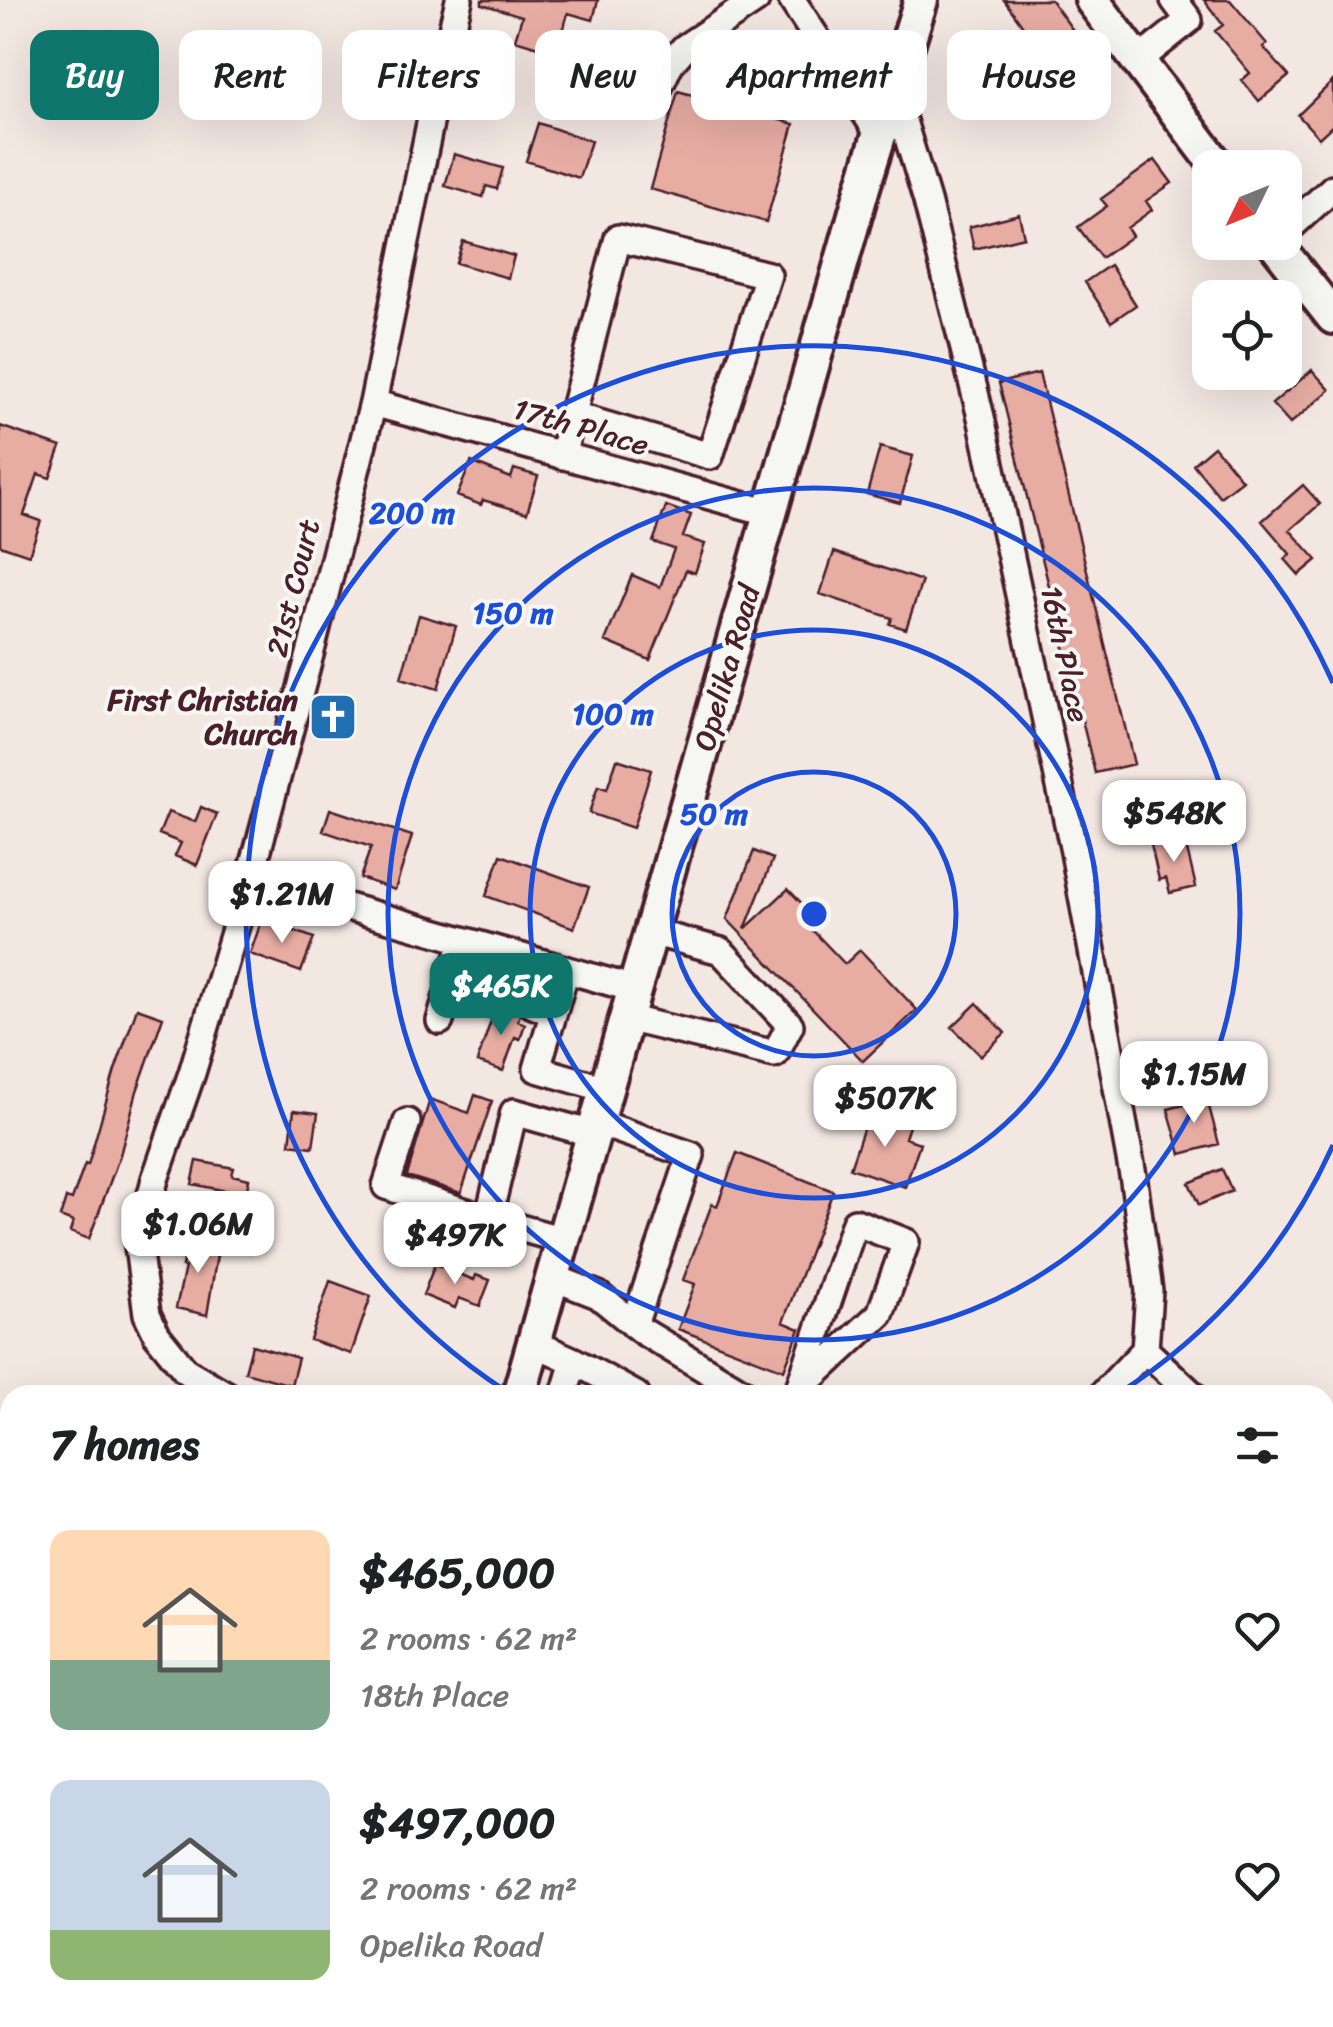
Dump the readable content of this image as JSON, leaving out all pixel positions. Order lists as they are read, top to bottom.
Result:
{
  "streets": {
    "main road": ["Opelika Road"],
    "street": ["17th Place", "21st Court", "16th Place"]
  },
  "crossings": [
    ["17th Place", "21st Court"],
    ["17th Place", "Opelika Road"]
  ],
  "places": {
    "church": ["First Christian Church"]
  },
  "north": "bottom left",
  "page": {
    "chip": [
      "Buy",
      "Rent",
      "Filters",
      "New",
      "Apartment",
      "House"
    ],
    "price": [
      "$548K",
      "$1.21M",
      "$465K",
      "$1.15M",
      "$507K",
      "$1.06M",
      "$497K"
    ],
    "heading": "7 homes",
    "list": [
      {
        "name": "$465,000",
        "note": "2 rooms · 62 m² · 18th Place"
      },
      {
        "name": "$497,000",
        "note": "2 rooms · 62 m² · Opelika Road"
      }
    ]
  },
  "rings": [
    "200 m",
    "150 m",
    "100 m",
    "50 m"
  ]
}
